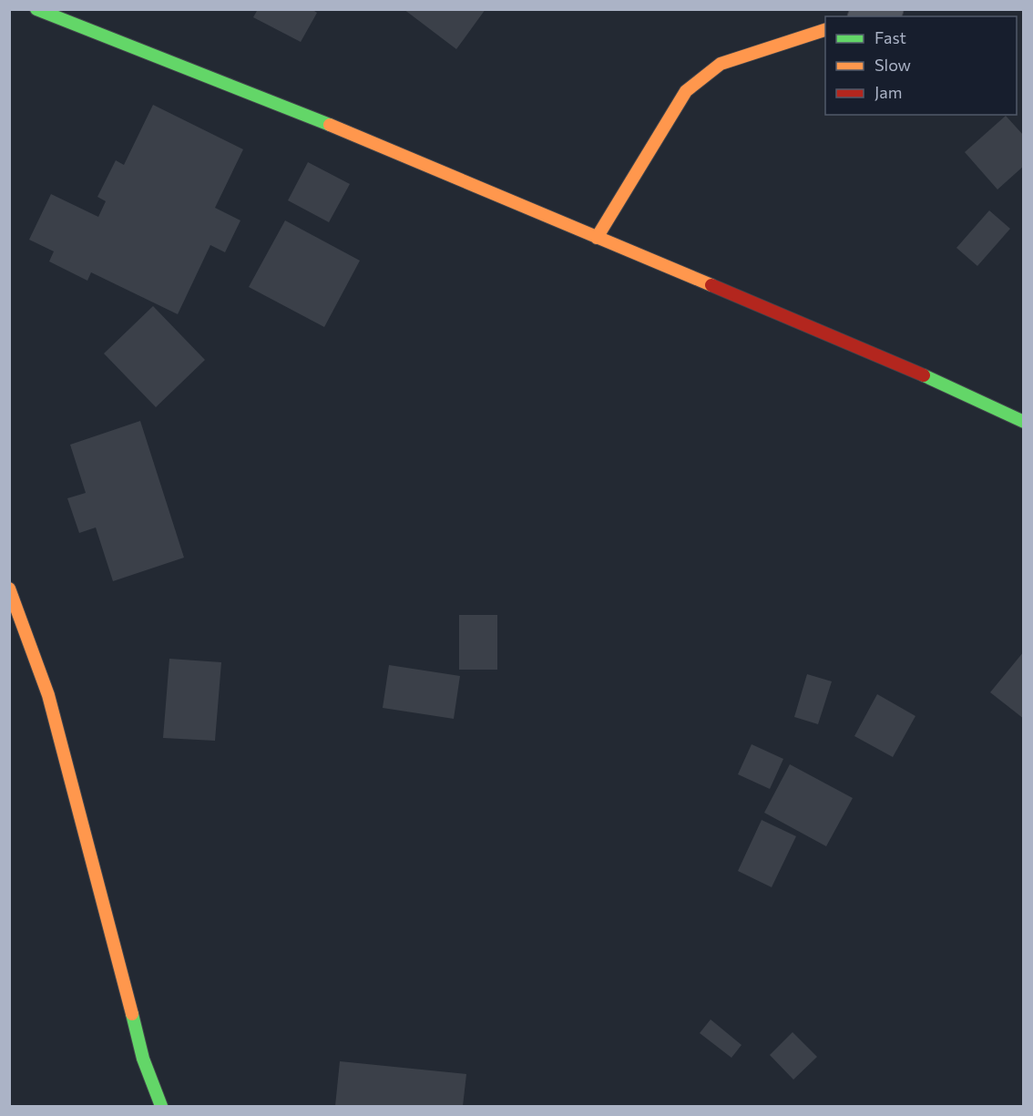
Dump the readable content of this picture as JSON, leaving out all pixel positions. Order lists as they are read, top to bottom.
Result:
{
  "legend": ["Fast", "Slow", "Jam"]
}
